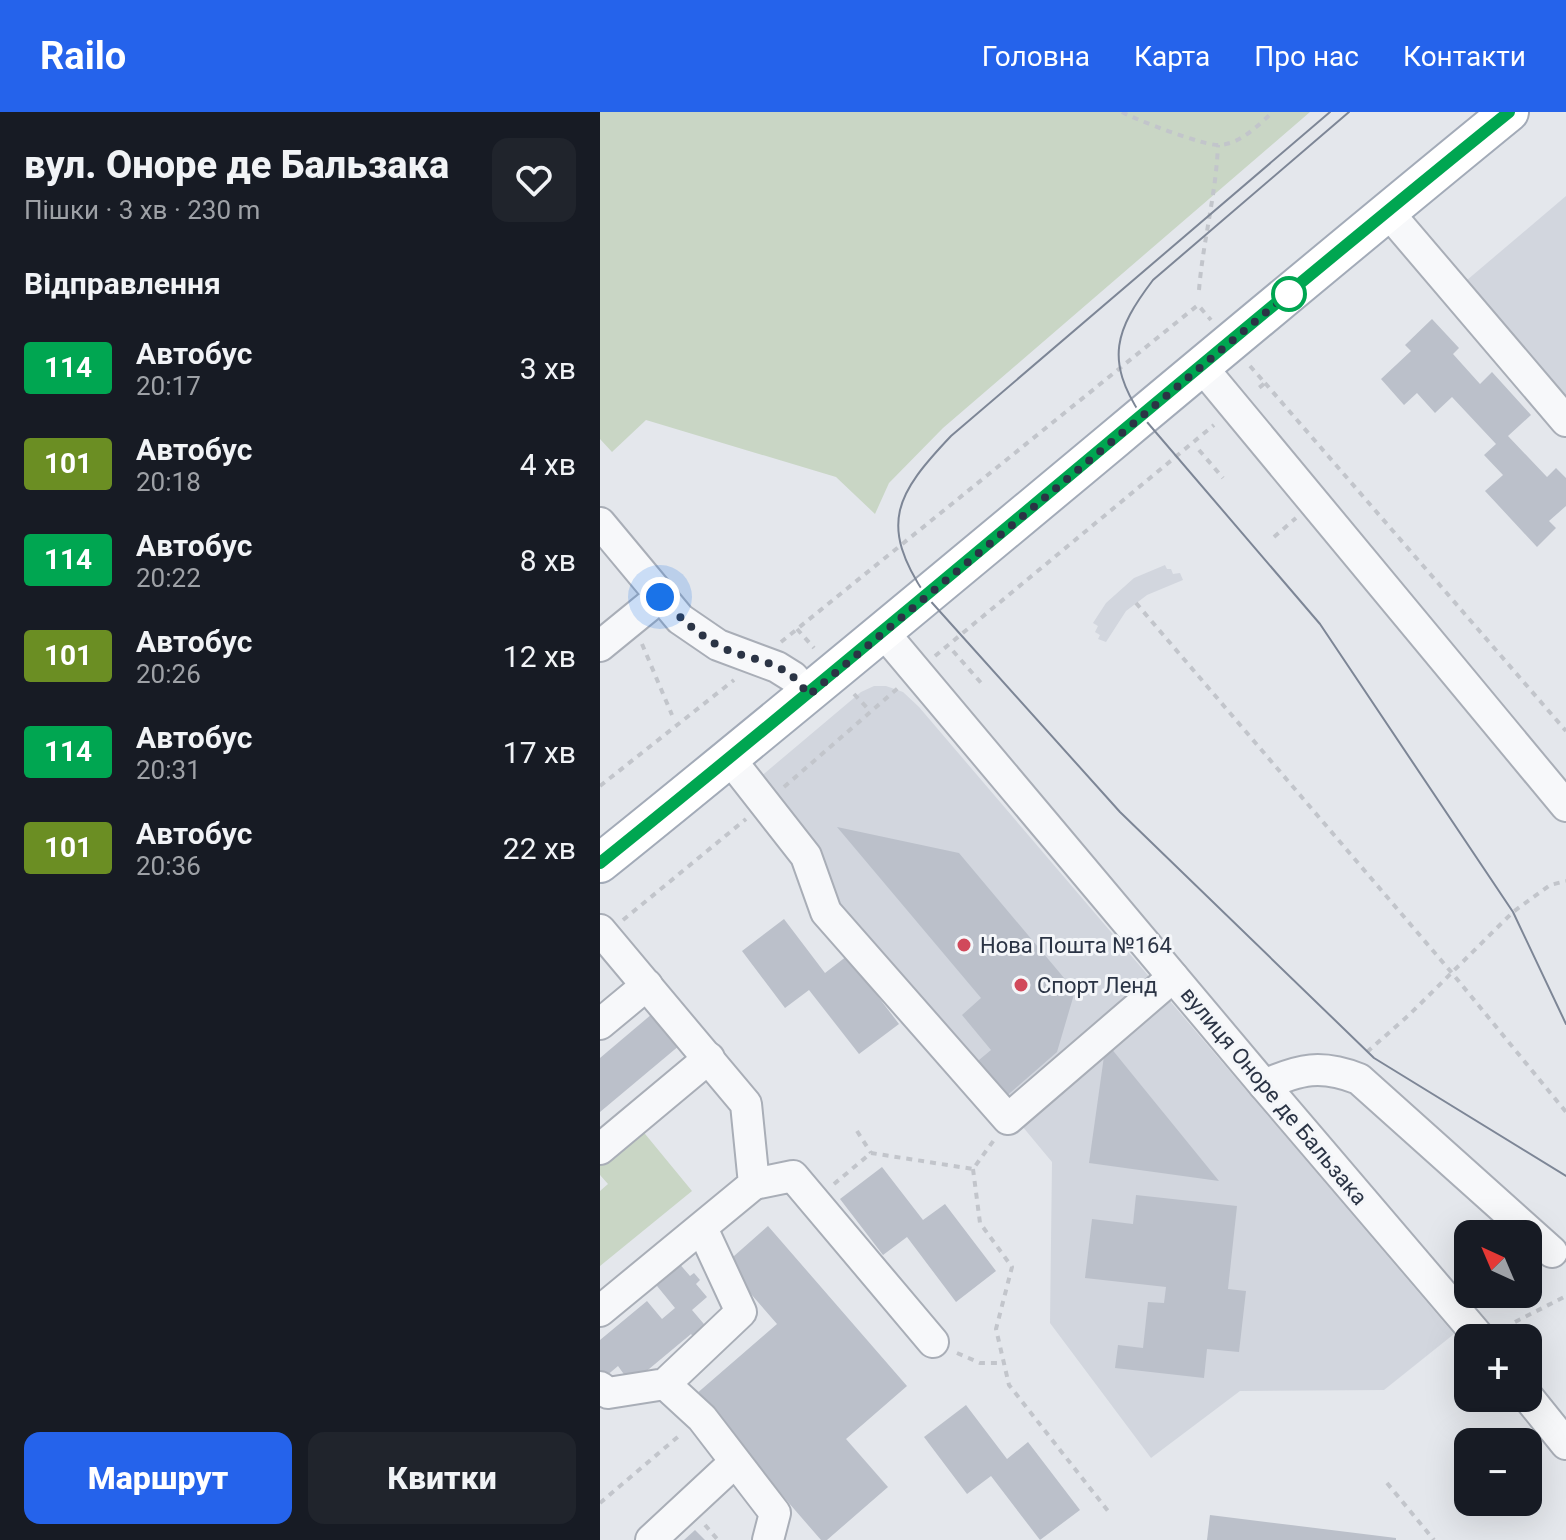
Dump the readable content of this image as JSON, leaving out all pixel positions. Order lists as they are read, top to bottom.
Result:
{
  "streets": {
    "street": ["вулиця Оноре де Бальзака"]
  },
  "places": ["Нова Пошта №164", "Спорт Ленд"],
  "lines": ["bus line 114"],
  "north": "top left",
  "page": {
    "header": "Railo",
    "nav": [
      "Головна",
      "Карта",
      "Про нас",
      "Контакти"
    ],
    "heading": [
      ["вул. Оноре де Бальзака", "Пішки · 3 хв · 230 m"],
      "Відправлення"
    ],
    "list": [
      {
        "mark": "114",
        "name": "Автобус",
        "note": "20:17",
        "value": "3 хв"
      },
      {
        "mark": "101",
        "name": "Автобус",
        "note": "20:18",
        "value": "4 хв"
      },
      {
        "mark": "114",
        "name": "Автобус",
        "note": "20:22",
        "value": "8 хв"
      },
      {
        "mark": "101",
        "name": "Автобус",
        "note": "20:26",
        "value": "12 хв"
      },
      {
        "mark": "114",
        "name": "Автобус",
        "note": "20:31",
        "value": "17 хв"
      },
      {
        "mark": "101",
        "name": "Автобус",
        "note": "20:36",
        "value": "22 хв"
      }
    ],
    "map_buttons": ["+", "−"],
    "buttons": ["Маршрут", "Квитки"]
  }
}
